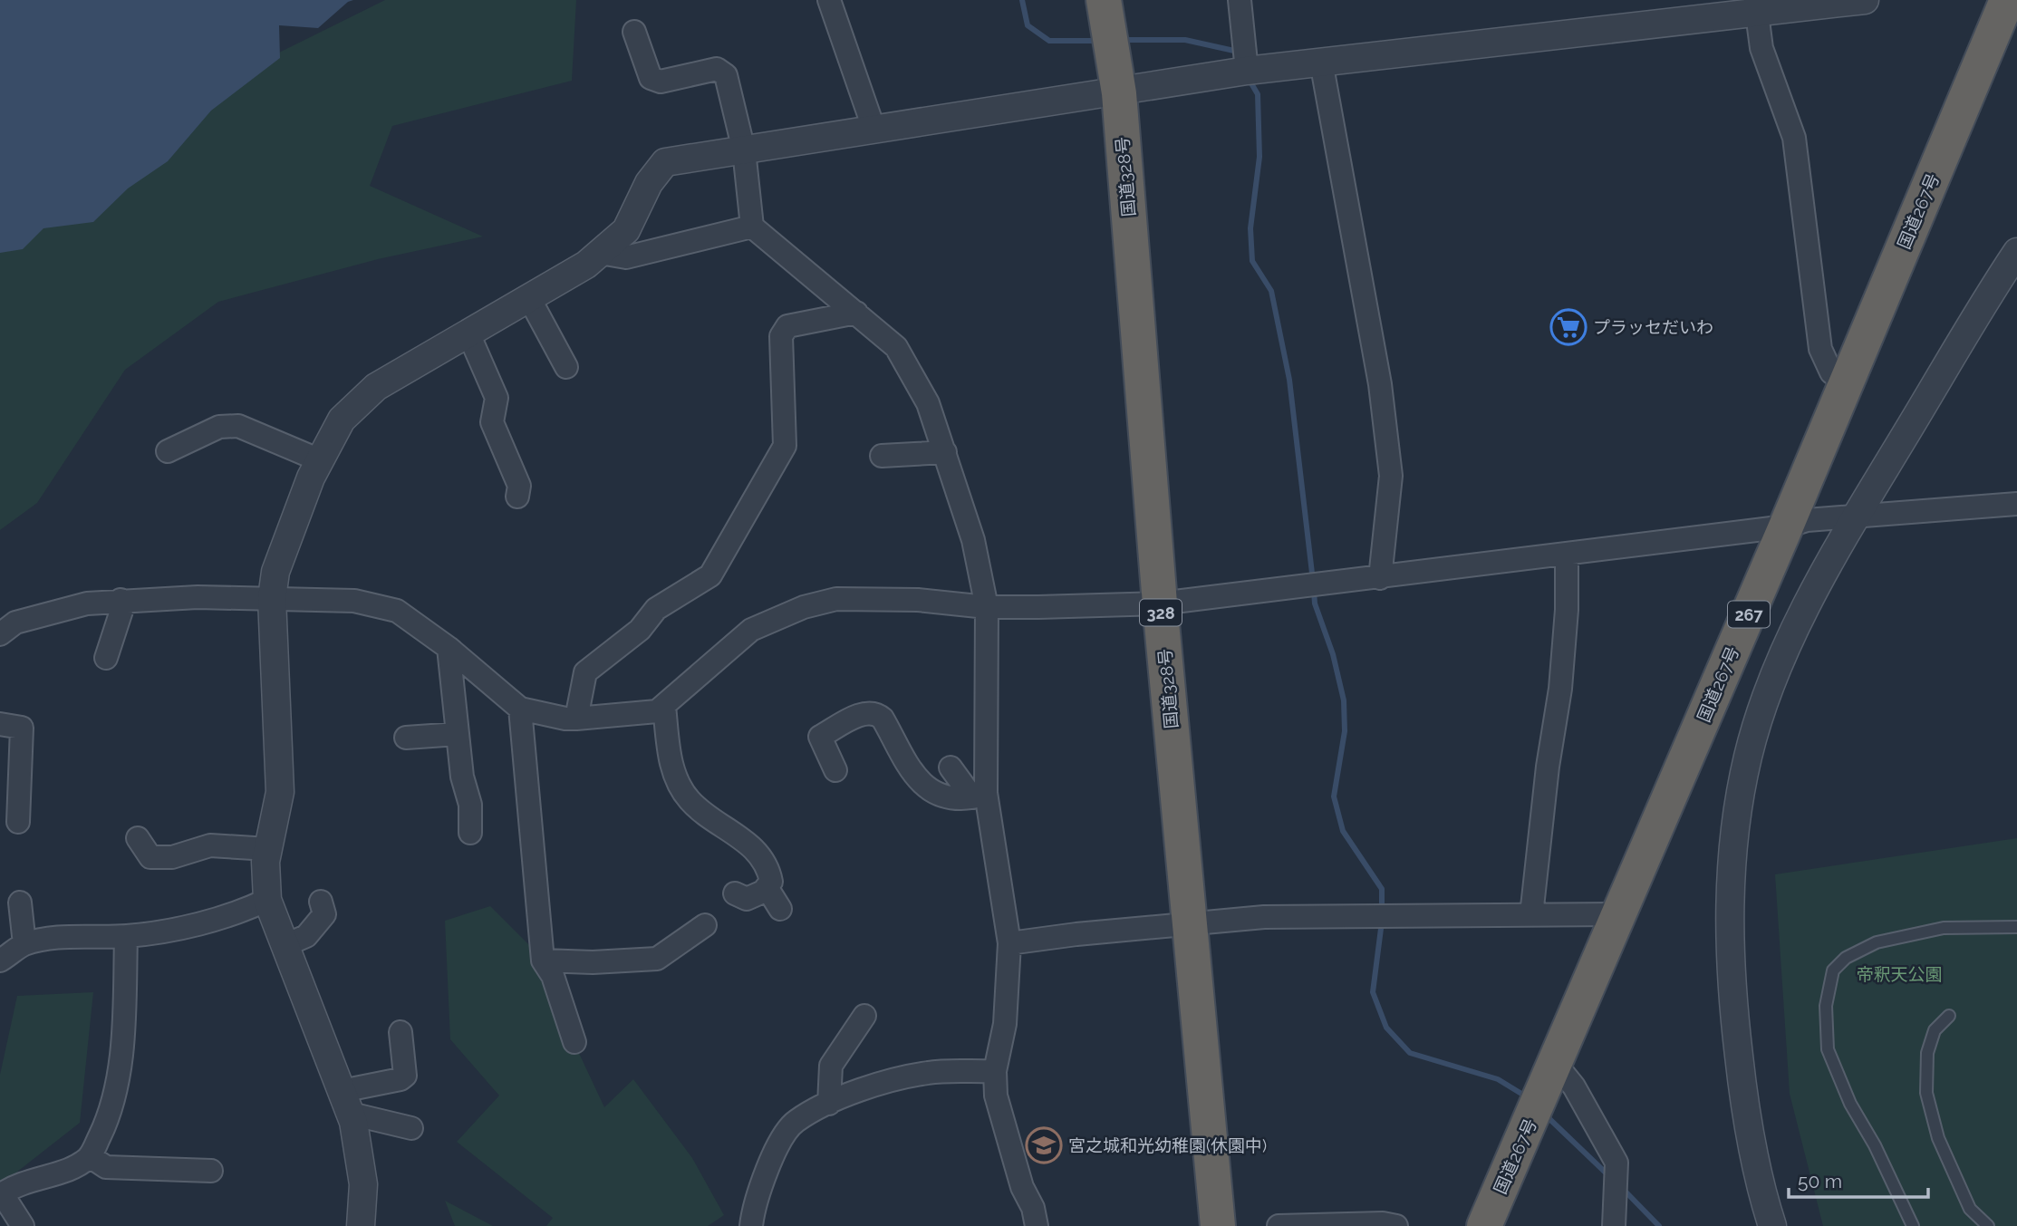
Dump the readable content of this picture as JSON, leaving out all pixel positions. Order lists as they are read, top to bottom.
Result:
{
  "streets": {
    "highway": [
      "国道328号",
      "国道267号",
      "328",
      "267"
    ]
  },
  "parks": ["帝釈天公園"],
  "places": {
    "supermarket": ["プラッセだいわ"],
    "school or university": ["宮之城和光幼稚園(休園中)"]
  },
  "scale_bar": "50 m"
}
